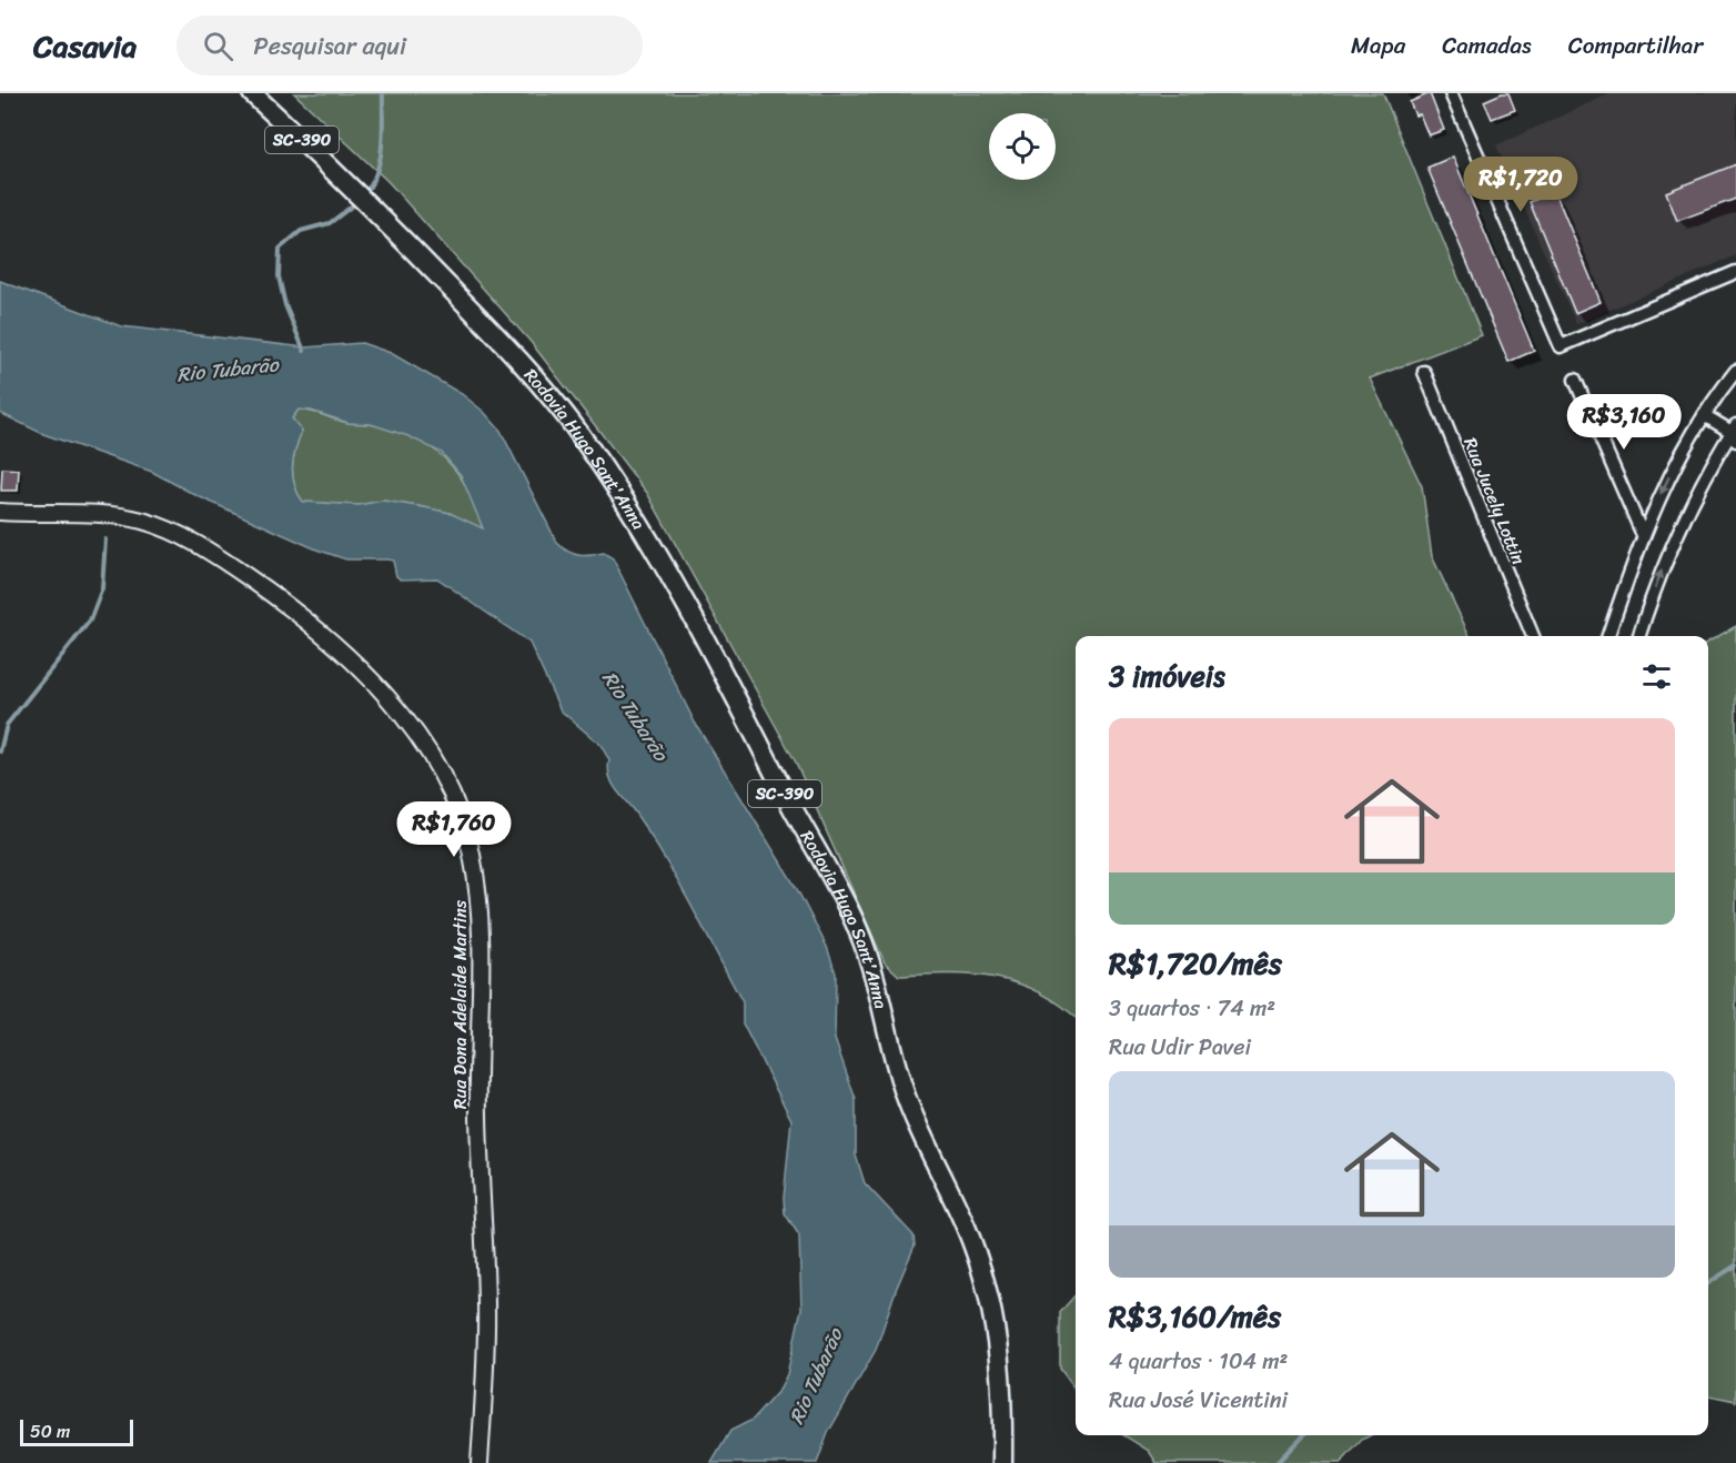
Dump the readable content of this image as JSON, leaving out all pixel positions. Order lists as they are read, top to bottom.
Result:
{
  "streets": {
    "main road": ["SC-390", "Rodovia Hugo Sant'Anna"],
    "street": ["Rua Jucely Lottin", "Rua Dona Adelaide Martins"]
  },
  "water": ["Rio Tubarão"],
  "scale_bar": "50 m",
  "page": {
    "header": "Casavia",
    "search": "Pesquisar aqui",
    "nav": ["Mapa", "Camadas", "Compartilhar"],
    "price": ["R$1,720", "R$3,160", "R$1,760"],
    "heading": "3 imóveis",
    "list": [
      {
        "name": "R$1,720/mês",
        "note": "3 quartos · 74 m² · Rua Udir Pavei"
      },
      {
        "name": "R$3,160/mês",
        "note": "4 quartos · 104 m² · Rua José Vicentini"
      }
    ],
    "scale": "50 m"
  }
}
